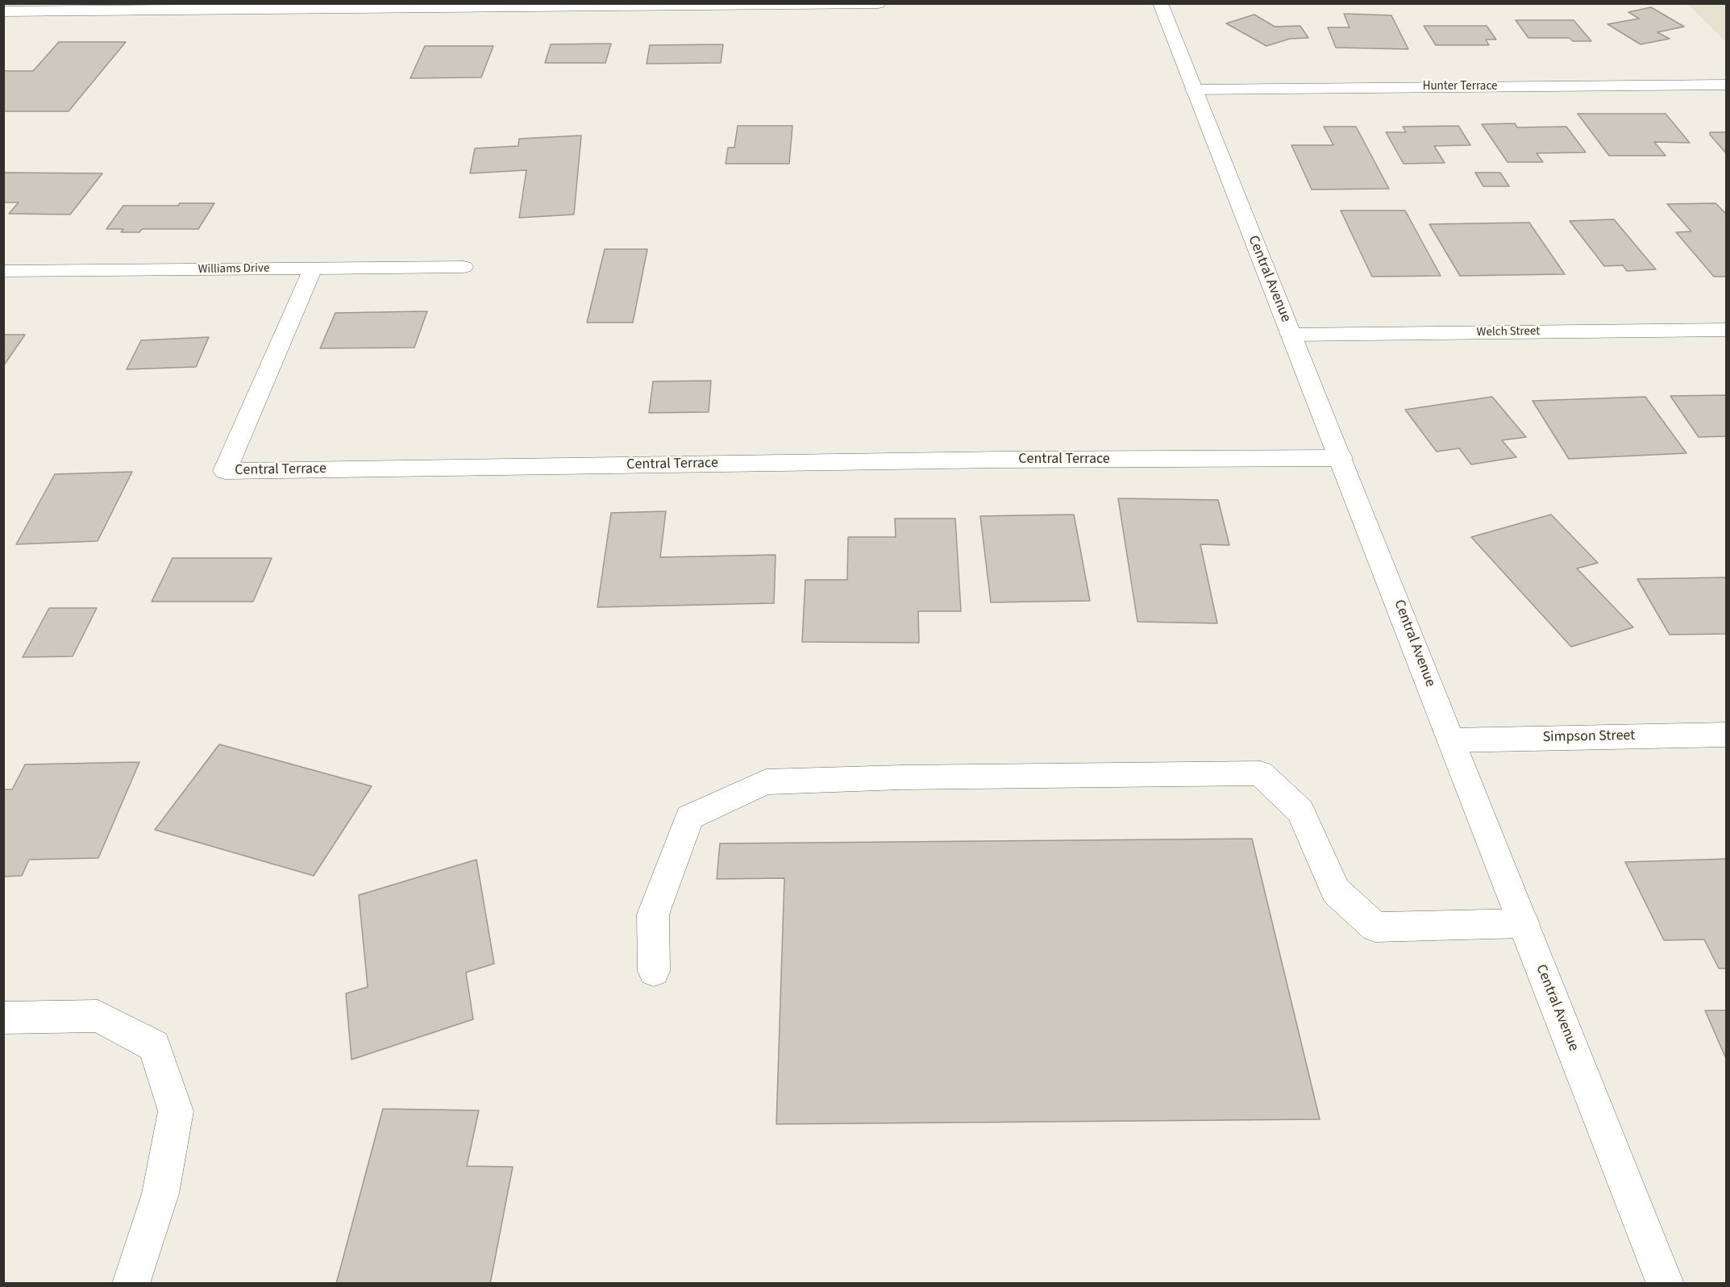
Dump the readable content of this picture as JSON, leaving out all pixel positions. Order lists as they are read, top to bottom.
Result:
{
  "streets": {
    "street": [
      "Hunter Terrace",
      "Williams Drive",
      "Central Avenue",
      "Welch Street",
      "Central Terrace",
      "Simpson Street"
    ]
  },
  "crossings": [
    ["Hunter Terrace", "Central Avenue"],
    ["Williams Drive", "Central Terrace"],
    ["Central Avenue", "Welch Street"],
    ["Central Avenue", "Central Terrace"],
    ["Central Avenue", "Simpson Street"]
  ]
}
